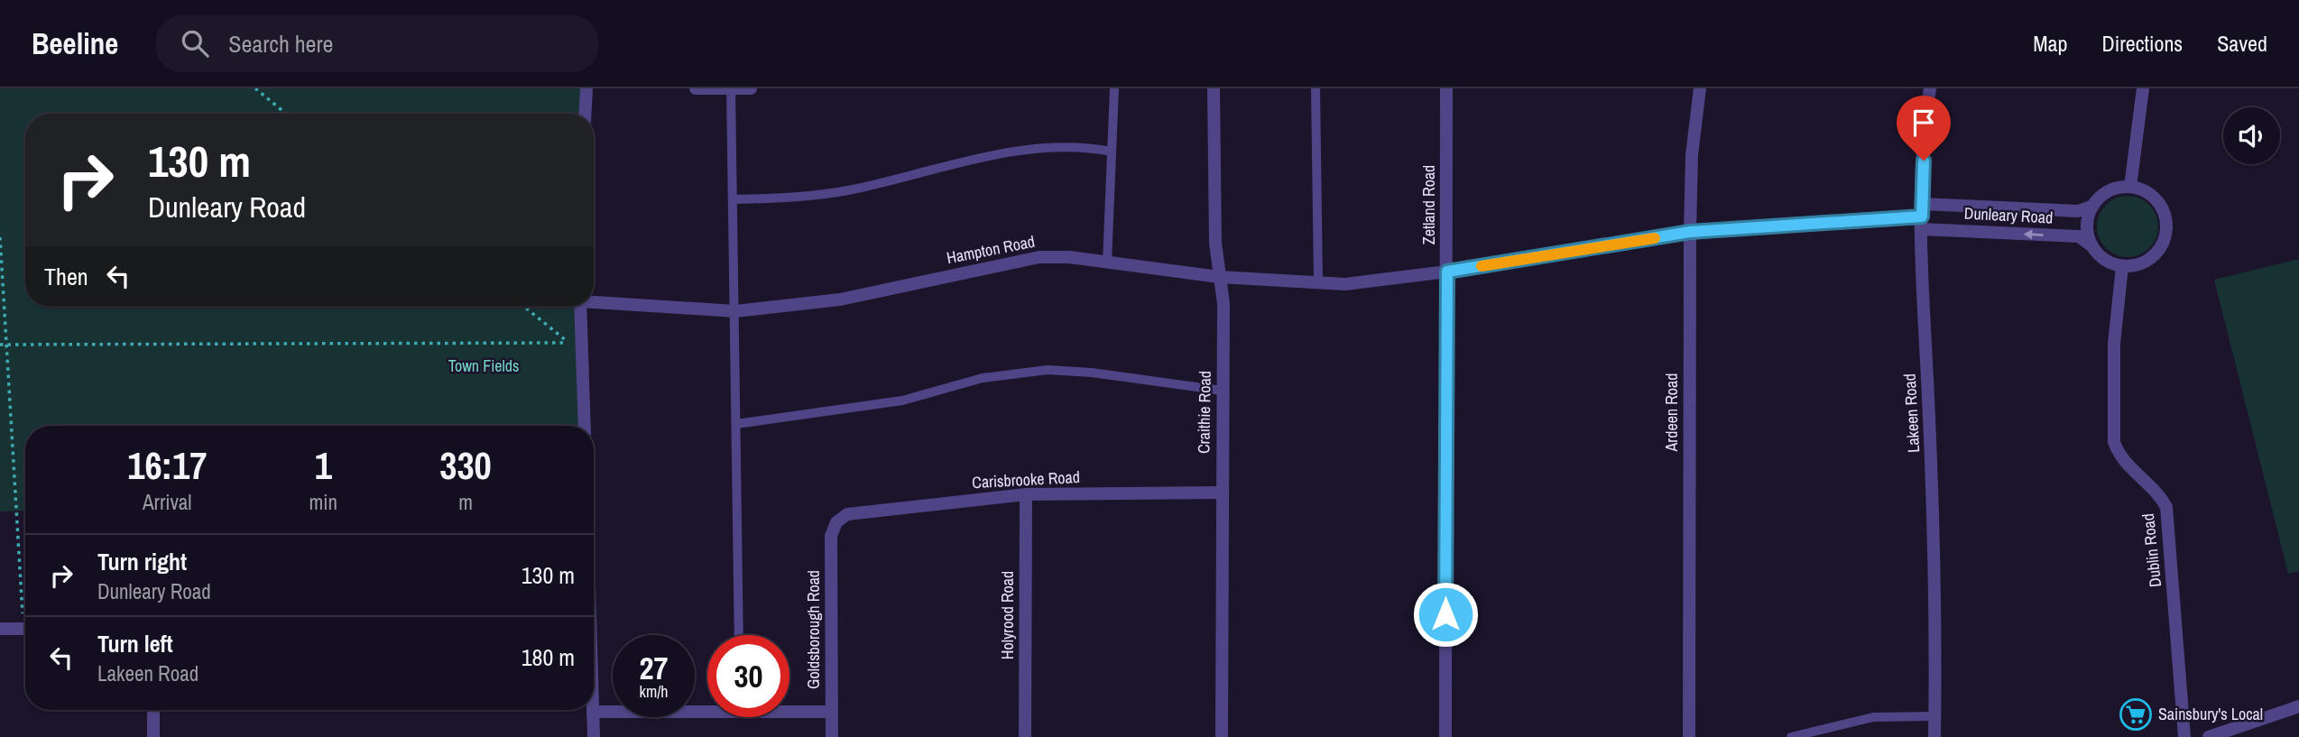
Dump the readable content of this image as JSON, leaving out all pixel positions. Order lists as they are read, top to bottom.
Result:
{
  "streets": {
    "street": [
      "Zetland Road",
      "Dunleary Road",
      "Hampton Road",
      "Craithie Road",
      "Ardeen Road",
      "Lakeen Road",
      "Carisbrooke Road",
      "Dublin Road",
      "Holyrood Road",
      "Goldsborough Road"
    ]
  },
  "crossings": [
    ["Zetland Road", "Dunleary Road"],
    ["Zetland Road", "Hampton Road"],
    ["Dunleary Road", "Hampton Road"],
    ["Dunleary Road", "Ardeen Road"],
    ["Dunleary Road", "Lakeen Road"],
    ["Dunleary Road", "Dublin Road"],
    ["Hampton Road", "Craithie Road"],
    ["Craithie Road", "Carisbrooke Road"],
    ["Carisbrooke Road", "Holyrood Road"],
    ["Carisbrooke Road", "Goldsborough Road"]
  ],
  "parks": ["Town Fields"],
  "places": {
    "supermarket": ["Sainsbury's Local"]
  },
  "page": {
    "header": "Beeline",
    "search": "Search here",
    "nav": ["Map", "Directions", "Saved"],
    "turn": ["130 m", "Dunleary Road"],
    "then": "Then",
    "eta": [
      "16:17",
      "Arrival",
      "1",
      "min",
      "330",
      "m"
    ],
    "list": [
      {
        "name": "Turn right",
        "note": "Dunleary Road",
        "value": "130 m"
      },
      {
        "name": "Turn left",
        "note": "Lakeen Road",
        "value": "180 m"
      }
    ],
    "speed": "27 km/h",
    "limit": "30"
  }
}
